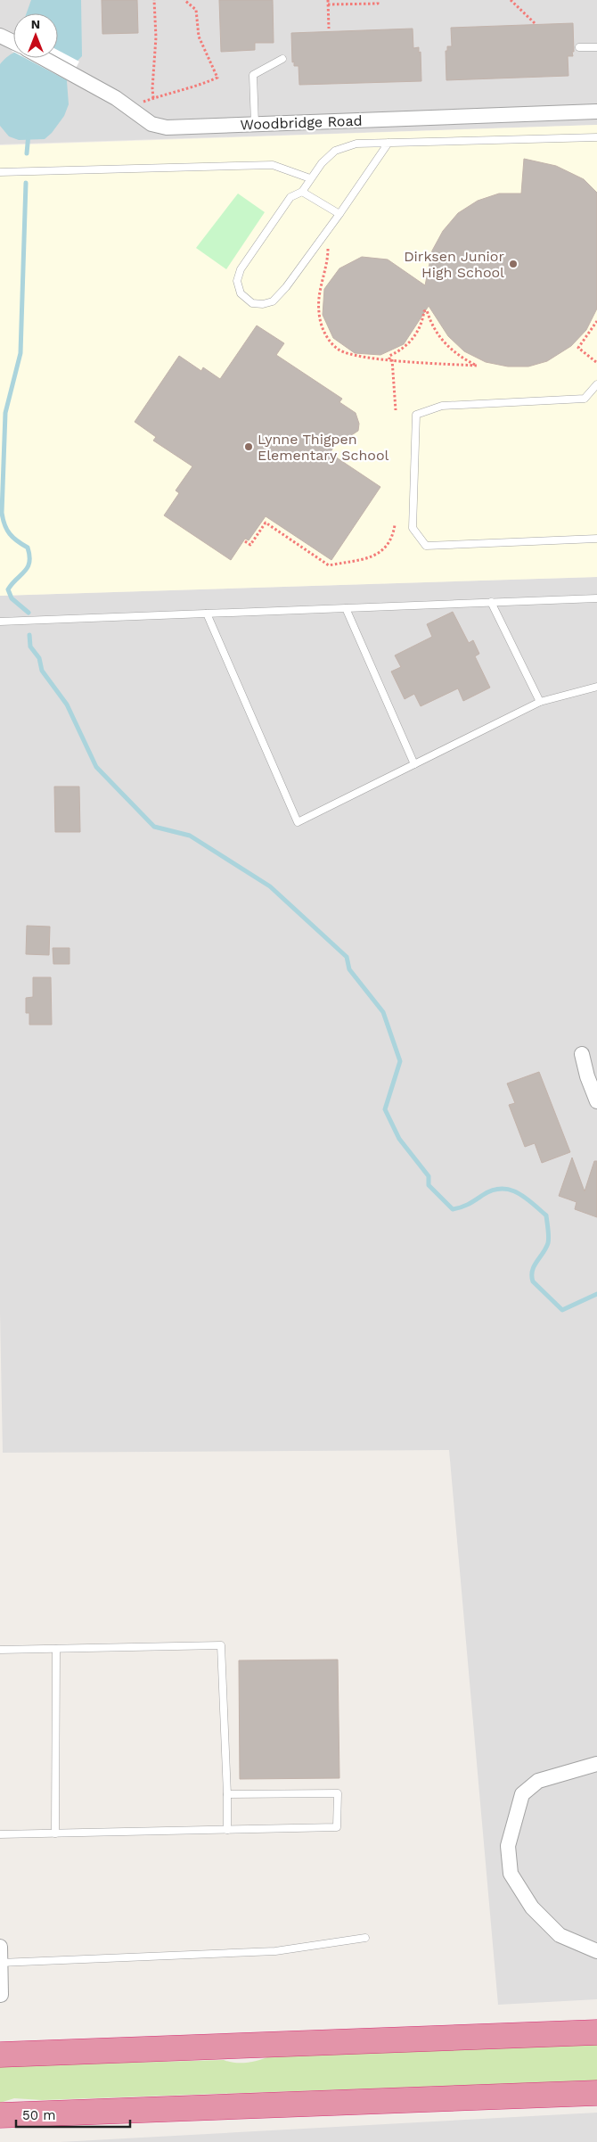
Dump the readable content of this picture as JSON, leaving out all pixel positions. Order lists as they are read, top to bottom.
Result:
{
  "streets": {
    "street": ["Woodbridge Road"]
  },
  "places": ["Dirksen Junior High School", "Lynne Thigpen Elementary School"],
  "scale_bar": "50 m",
  "north": "top"
}
